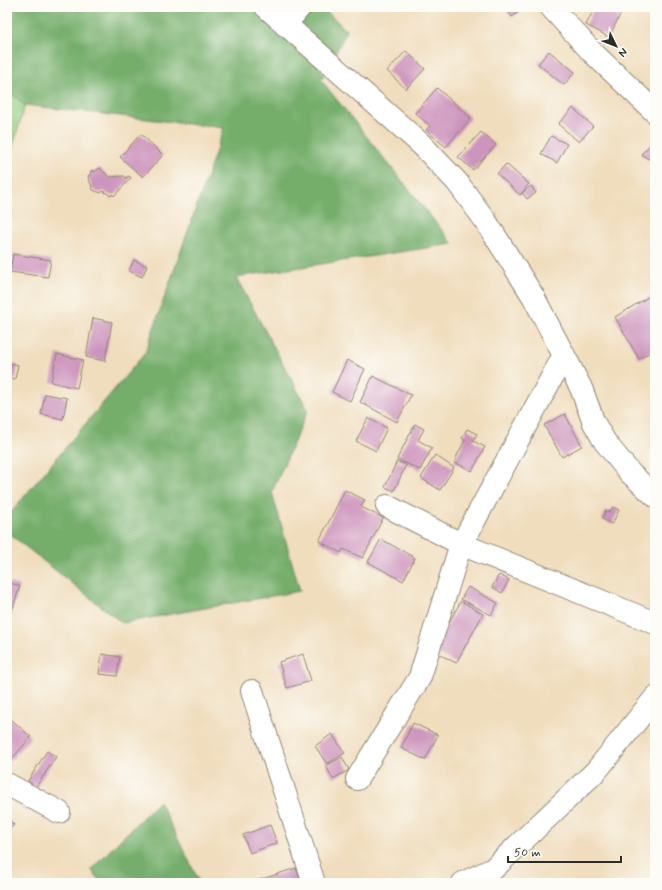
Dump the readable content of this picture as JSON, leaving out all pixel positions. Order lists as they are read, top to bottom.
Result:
{
  "scale_bar": "50 m",
  "north": "bottom right"
}
